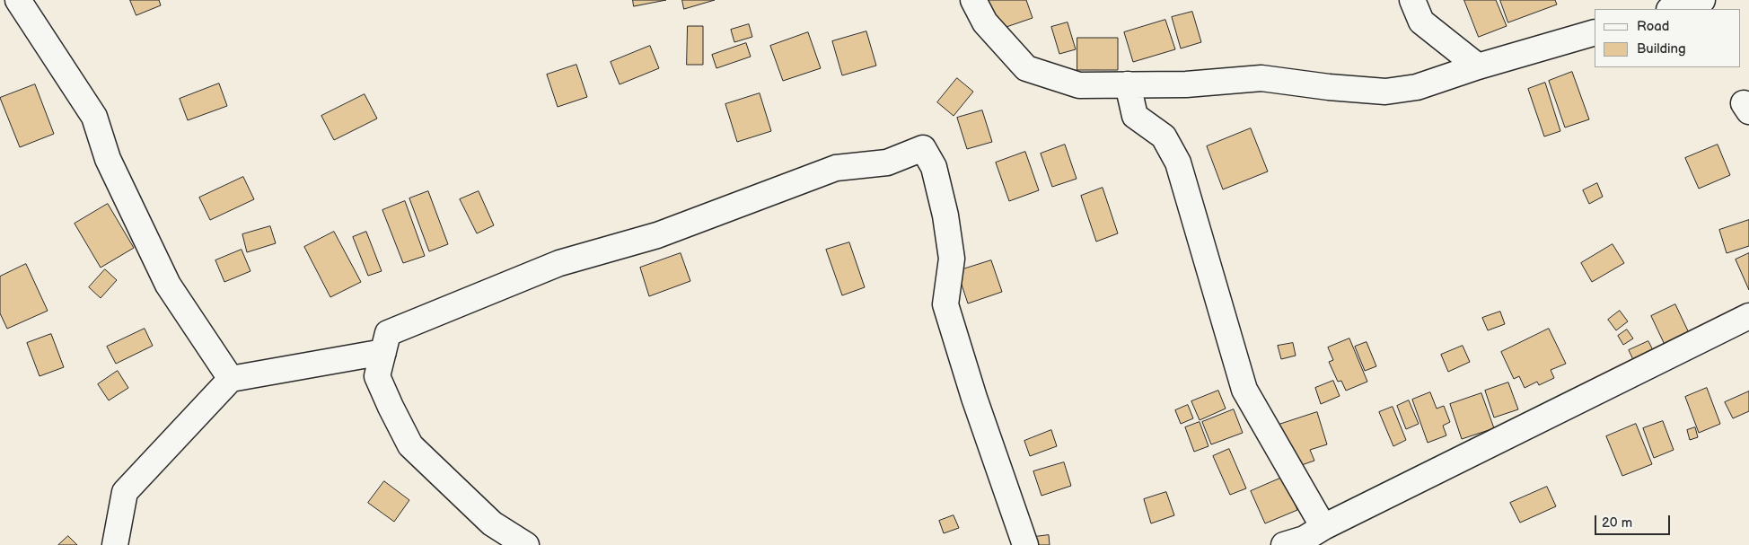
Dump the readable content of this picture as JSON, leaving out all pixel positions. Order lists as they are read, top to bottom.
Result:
{
  "legend": ["Road", "Building"],
  "scale_bar": "20 m"
}
